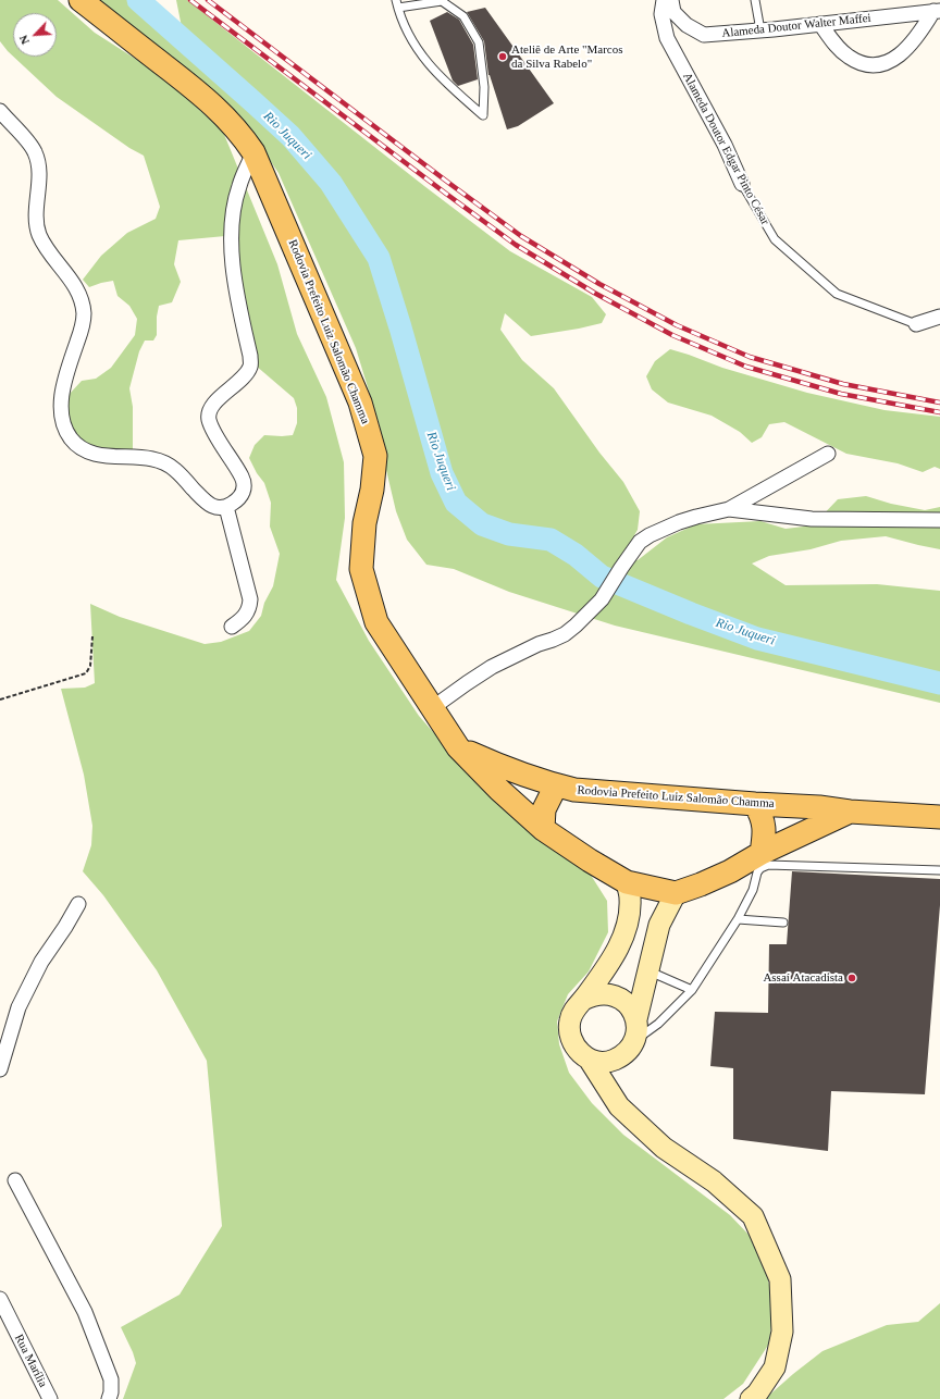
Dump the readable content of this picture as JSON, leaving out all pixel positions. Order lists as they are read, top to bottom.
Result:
{
  "streets": {
    "main road": ["Rodovia Prefeito Luiz Salomão Chamma"],
    "street": ["Alameda Doutor Walter Maffei", "Alameda Doutor Edgar Pinto César", "Rua Marília"]
  },
  "water": ["Rio Juqueri"],
  "places": ["Ateliê de Arte \"Marcos da Silva Rabelo\"", "Assaí Atacadista"],
  "north": "bottom left"
}
